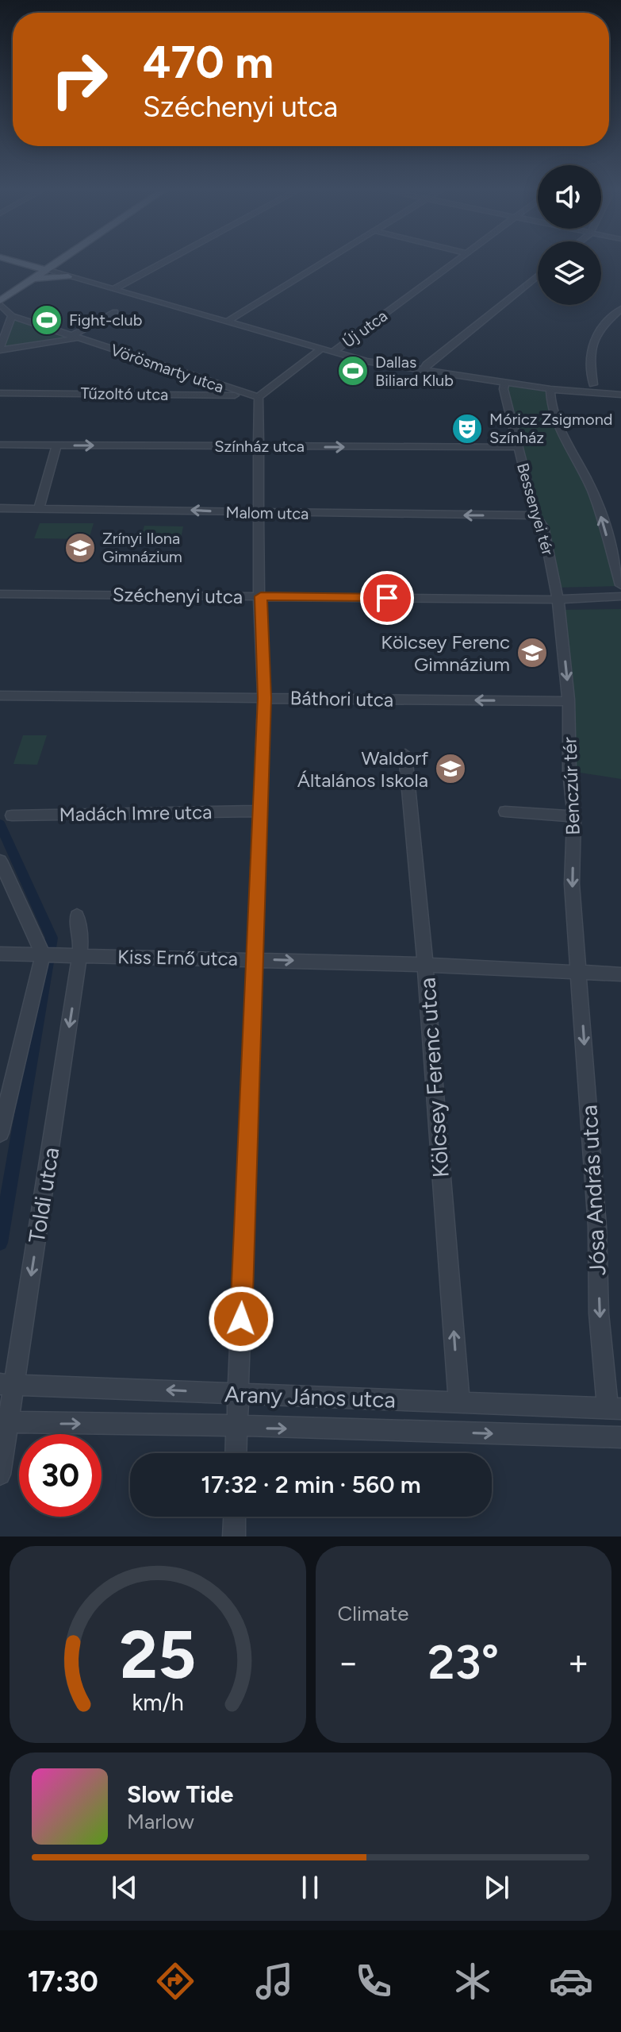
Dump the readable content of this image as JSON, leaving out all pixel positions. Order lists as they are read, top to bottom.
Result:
{
  "streets": {
    "street": [
      "Új utca",
      "Vörösmarty utca",
      "Tűzoltó utca",
      "Színház utca",
      "Bessenyei tér",
      "Malom utca",
      "Széchenyi utca",
      "Báthori utca",
      "Benczúr tér",
      "Madách Imre utca",
      "Kiss Ernő utca",
      "Kölcsey Ferenc utca",
      "Jósa András utca",
      "Toldi utca",
      "Arany János utca"
    ]
  },
  "crossings": [
    ["Vörösmarty utca", "Tűzoltó utca"],
    ["Színház utca", "Bessenyei tér"],
    ["Bessenyei tér", "Malom utca"],
    ["Bessenyei tér", "Széchenyi utca"],
    ["Bessenyei tér", "Benczúr tér"],
    ["Széchenyi utca", "Benczúr tér"],
    ["Báthori utca", "Benczúr tér"],
    ["Benczúr tér", "Kiss Ernő utca"],
    ["Benczúr tér", "Jósa András utca"],
    ["Kiss Ernő utca", "Kölcsey Ferenc utca"],
    ["Kiss Ernő utca", "Jósa András utca"],
    ["Kiss Ernő utca", "Toldi utca"],
    ["Kölcsey Ferenc utca", "Arany János utca"],
    ["Jósa András utca", "Arany János utca"],
    ["Toldi utca", "Arany János utca"]
  ],
  "one_way": [
    "Malom utca",
    "Báthori utca",
    "Benczúr tér",
    "Kölcsey Ferenc utca",
    "Jósa András utca"
  ],
  "places": {
    "sports": ["Fight-club", "Dallas Biliard Klub"],
    "theatre": ["Móricz Zsigmond Színház"],
    "school or university": ["Zrínyi Ilona Gimnázium", "Kölcsey Ferenc Gimnázium", "Waldorf Általános Iskola"]
  },
  "page": {
    "turn": ["470 m", "Széchenyi utca"],
    "limit": "30",
    "trip": "17:32 · 2 min · 560 m",
    "tile": "Climate",
    "heat": ["−", "23°", "+"],
    "song": ["Slow Tide", "Marlow"],
    "tabs": "17:30",
    "gauge": ["25", "km/h"]
  }
}
